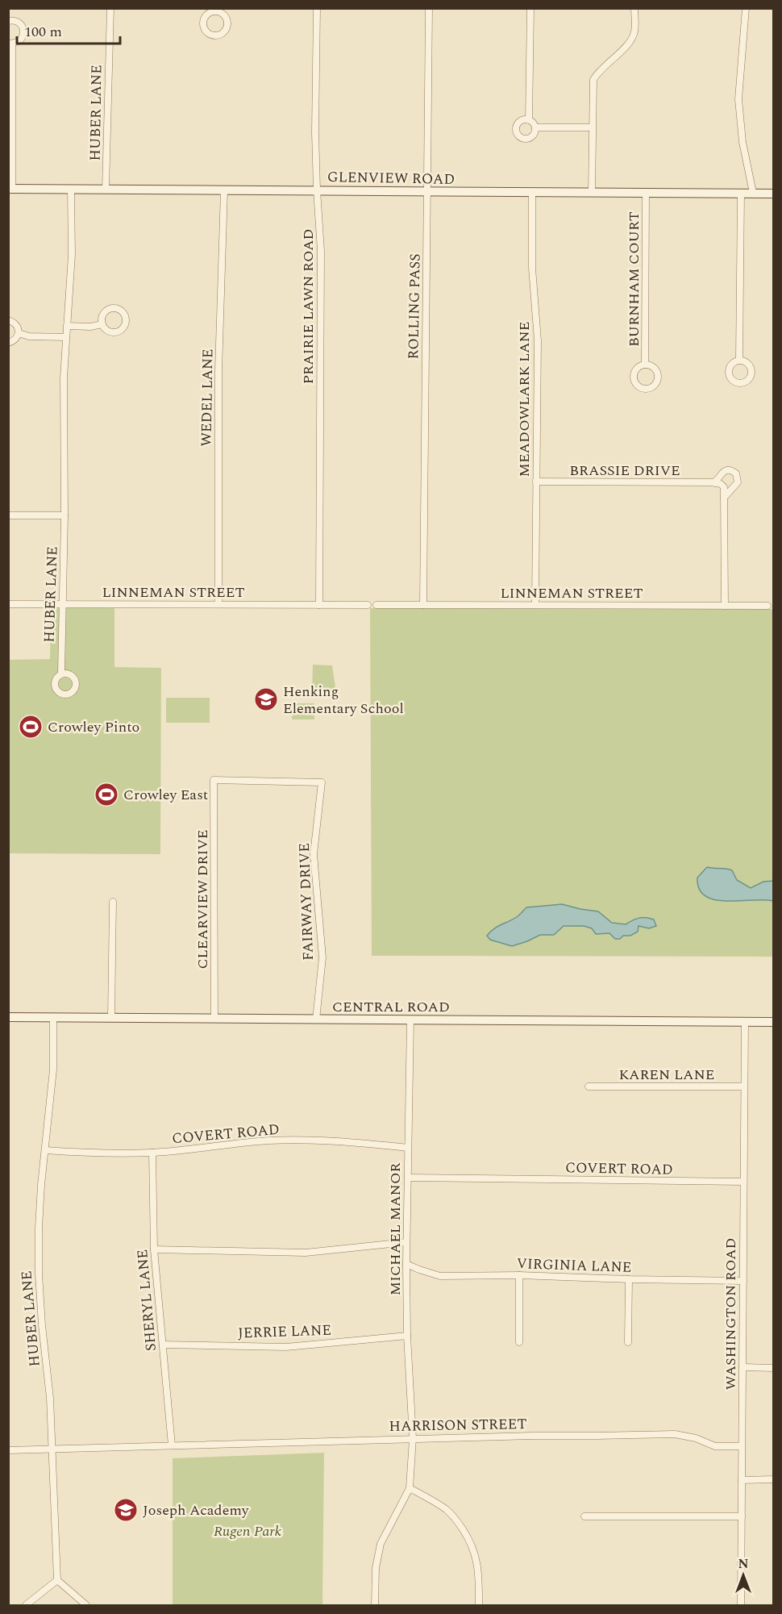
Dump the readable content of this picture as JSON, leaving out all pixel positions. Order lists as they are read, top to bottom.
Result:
{
  "streets": {
    "main road": ["GLENVIEW ROAD", "CENTRAL ROAD"],
    "street": [
      "HUBER LANE",
      "BURNHAM COURT",
      "PRAIRIE LAWN ROAD",
      "ROLLING PASS",
      "WEDEL LANE",
      "MEADOWLARK LANE",
      "BRASSIE DRIVE",
      "LINNEMAN STREET",
      "CLEARVIEW DRIVE",
      "FAIRWAY DRIVE",
      "KAREN LANE",
      "COVERT ROAD",
      "MICHAEL MANOR",
      "VIRGINIA LANE",
      "SHERYL LANE",
      "WASHINGTON ROAD",
      "JERRIE LANE",
      "HARRISON STREET"
    ]
  },
  "crossings": [
    ["HUBER LANE", "GLENVIEW ROAD"],
    ["HUBER LANE", "LINNEMAN STREET"],
    ["HUBER LANE", "CENTRAL ROAD"],
    ["HUBER LANE", "COVERT ROAD"],
    ["HUBER LANE", "HARRISON STREET"],
    ["GLENVIEW ROAD", "BURNHAM COURT"],
    ["GLENVIEW ROAD", "PRAIRIE LAWN ROAD"],
    ["GLENVIEW ROAD", "ROLLING PASS"],
    ["GLENVIEW ROAD", "WEDEL LANE"],
    ["GLENVIEW ROAD", "MEADOWLARK LANE"],
    ["PRAIRIE LAWN ROAD", "LINNEMAN STREET"],
    ["ROLLING PASS", "LINNEMAN STREET"],
    ["WEDEL LANE", "LINNEMAN STREET"],
    ["MEADOWLARK LANE", "BRASSIE DRIVE"],
    ["MEADOWLARK LANE", "LINNEMAN STREET"],
    ["CLEARVIEW DRIVE", "FAIRWAY DRIVE"],
    ["CLEARVIEW DRIVE", "CENTRAL ROAD"],
    ["FAIRWAY DRIVE", "CENTRAL ROAD"],
    ["CENTRAL ROAD", "MICHAEL MANOR"],
    ["CENTRAL ROAD", "WASHINGTON ROAD"],
    ["KAREN LANE", "WASHINGTON ROAD"],
    ["COVERT ROAD", "MICHAEL MANOR"],
    ["COVERT ROAD", "SHERYL LANE"],
    ["COVERT ROAD", "WASHINGTON ROAD"],
    ["MICHAEL MANOR", "VIRGINIA LANE"],
    ["MICHAEL MANOR", "JERRIE LANE"],
    ["MICHAEL MANOR", "HARRISON STREET"],
    ["VIRGINIA LANE", "WASHINGTON ROAD"],
    ["SHERYL LANE", "JERRIE LANE"],
    ["SHERYL LANE", "HARRISON STREET"],
    ["WASHINGTON ROAD", "HARRISON STREET"]
  ],
  "parks": ["Rugen Park"],
  "places": {
    "school or university": ["Henking Elementary School", "Joseph Academy"],
    "sports": ["Crowley Pinto", "Crowley East"]
  },
  "scale_bar": "100 m",
  "north": "top"
}
